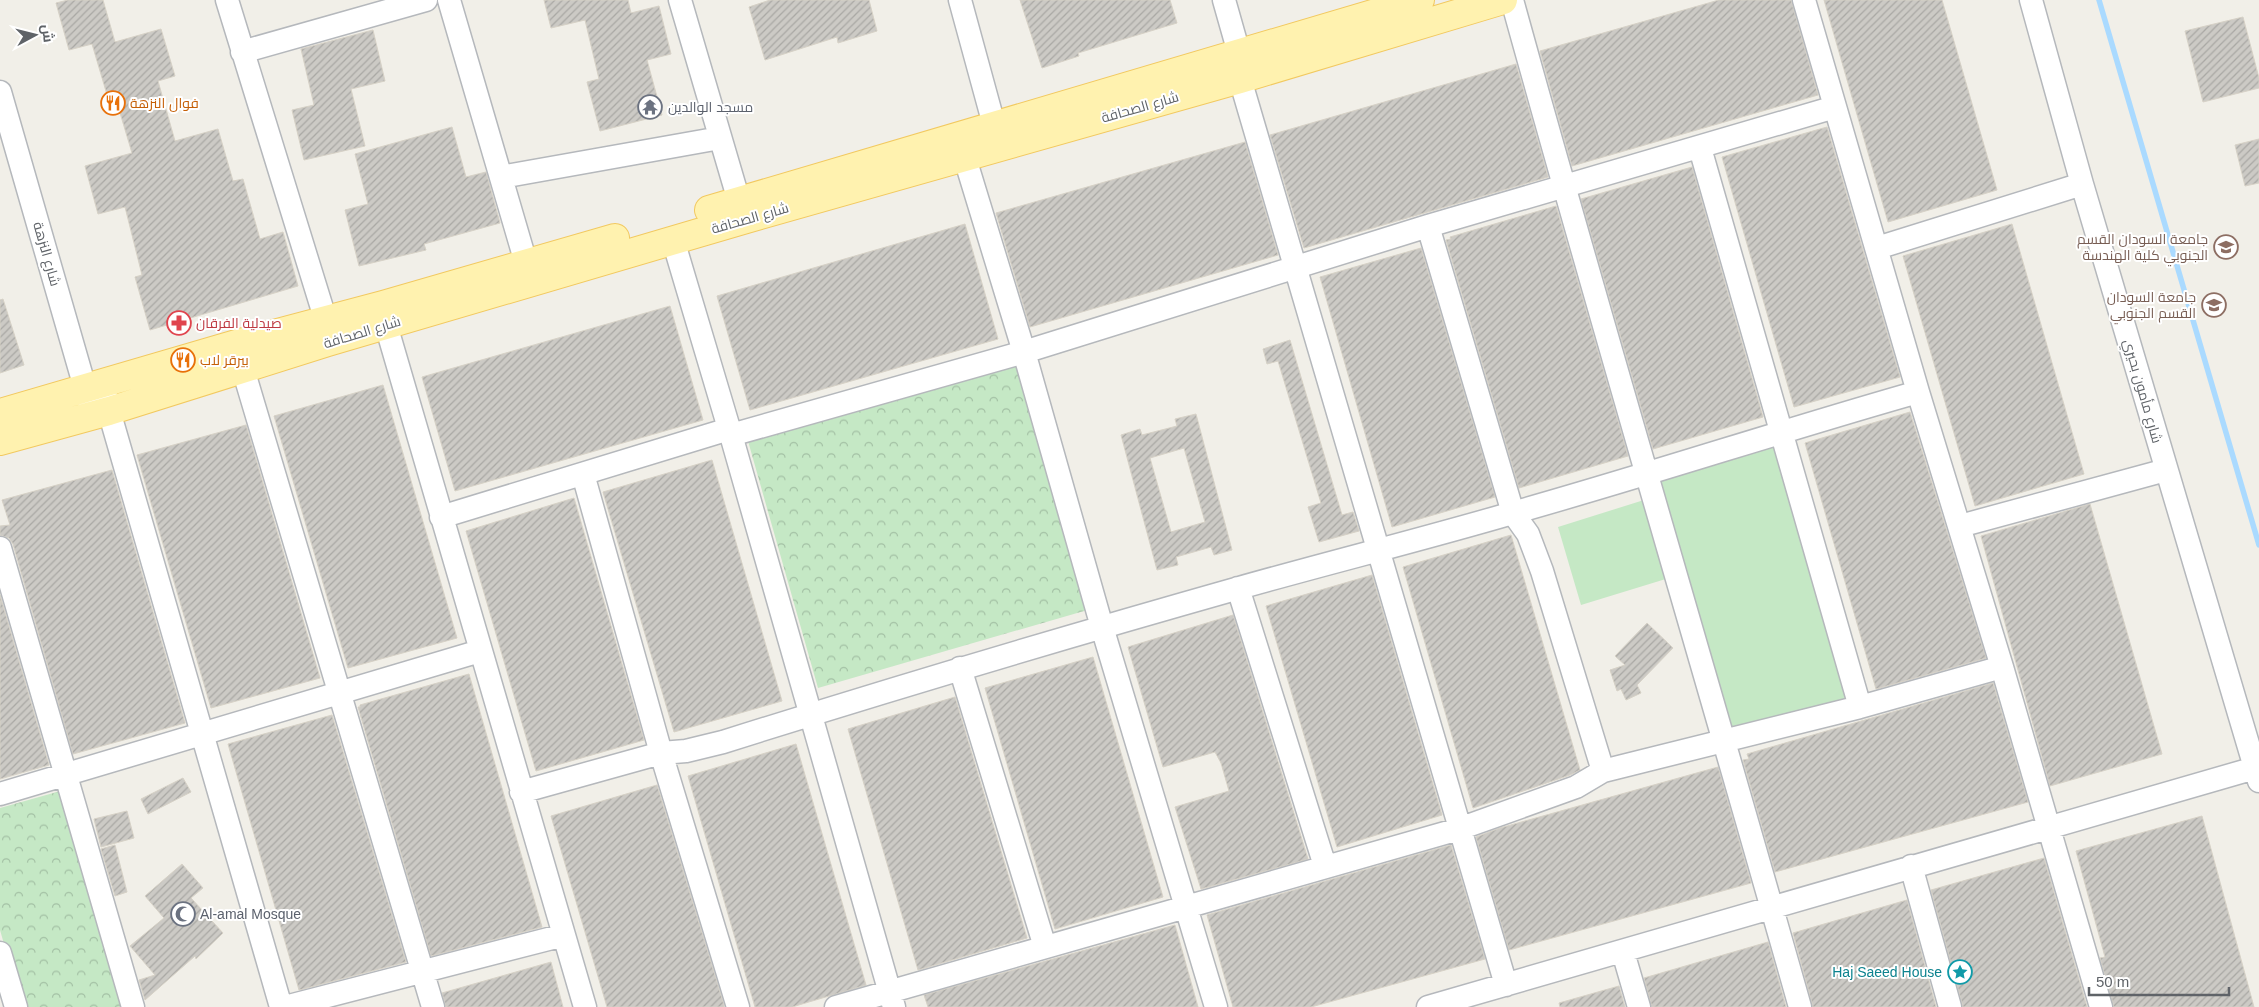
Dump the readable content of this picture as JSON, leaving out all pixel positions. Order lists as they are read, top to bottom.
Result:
{
  "streets": {
    "main road": ["شارع الصحافة"],
    "street": ["شارع النزهة", "شارع مأمون بحيري"]
  },
  "crossings": [
    ["شارع الصحافة", "شارع النزهة"]
  ],
  "places": {
    "restaurant": ["فوال النزهة", "بيرقر لاب"],
    "temple": ["مسجد الوالدين"],
    "school or university": ["جامعة السودان القسم الجنوبي كلية الهندسة", "جامعة السودان القسم الجنوبي"],
    "pharmacy": ["صيدلية الفرقان"],
    "mosque": ["Al-amal Mosque"],
    "place": ["Haj Saeed House"]
  },
  "scale_bar": "50 m",
  "north": "right"
}
